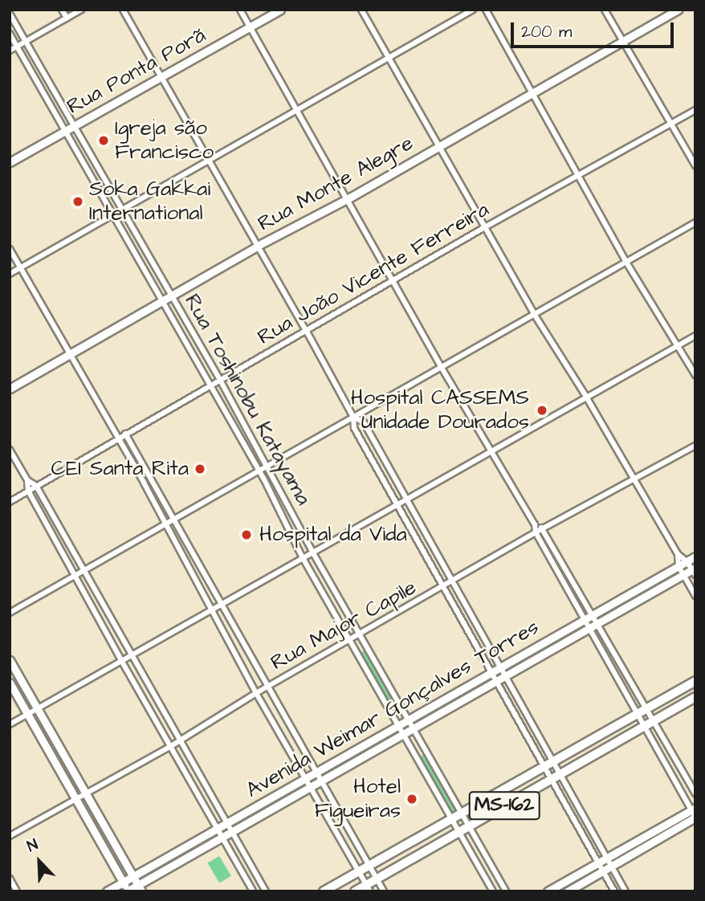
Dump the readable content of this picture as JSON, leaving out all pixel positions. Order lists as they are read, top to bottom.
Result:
{
  "streets": {
    "main road": [
      "Rua Ponta Porã",
      "Rua Monte Alegre",
      "Avenida Weimar Gonçalves Torres",
      "MS-162"
    ],
    "street": ["Rua João Vicente Ferreira", "Rua Toshinobu Katayama", "Rua Major Capile"]
  },
  "crossings": [
    ["Rua Ponta Porã", "Rua Toshinobu Katayama"],
    ["Rua Monte Alegre", "Rua Toshinobu Katayama"],
    ["Rua João Vicente Ferreira", "Rua Toshinobu Katayama"],
    ["Rua Toshinobu Katayama", "Rua Major Capile"],
    ["Rua Toshinobu Katayama", "Avenida Weimar Gonçalves Torres"],
    ["Rua Toshinobu Katayama", "MS-162"]
  ],
  "places": [
    "Igreja são Francisco",
    "Soka Gakkai International",
    "Hospital CASSEMS Unidade Dourados",
    "CEI Santa Rita",
    "Hospital da Vida",
    "Hotel Figueiras"
  ],
  "scale_bar": "200 m",
  "north": "top left"
}
